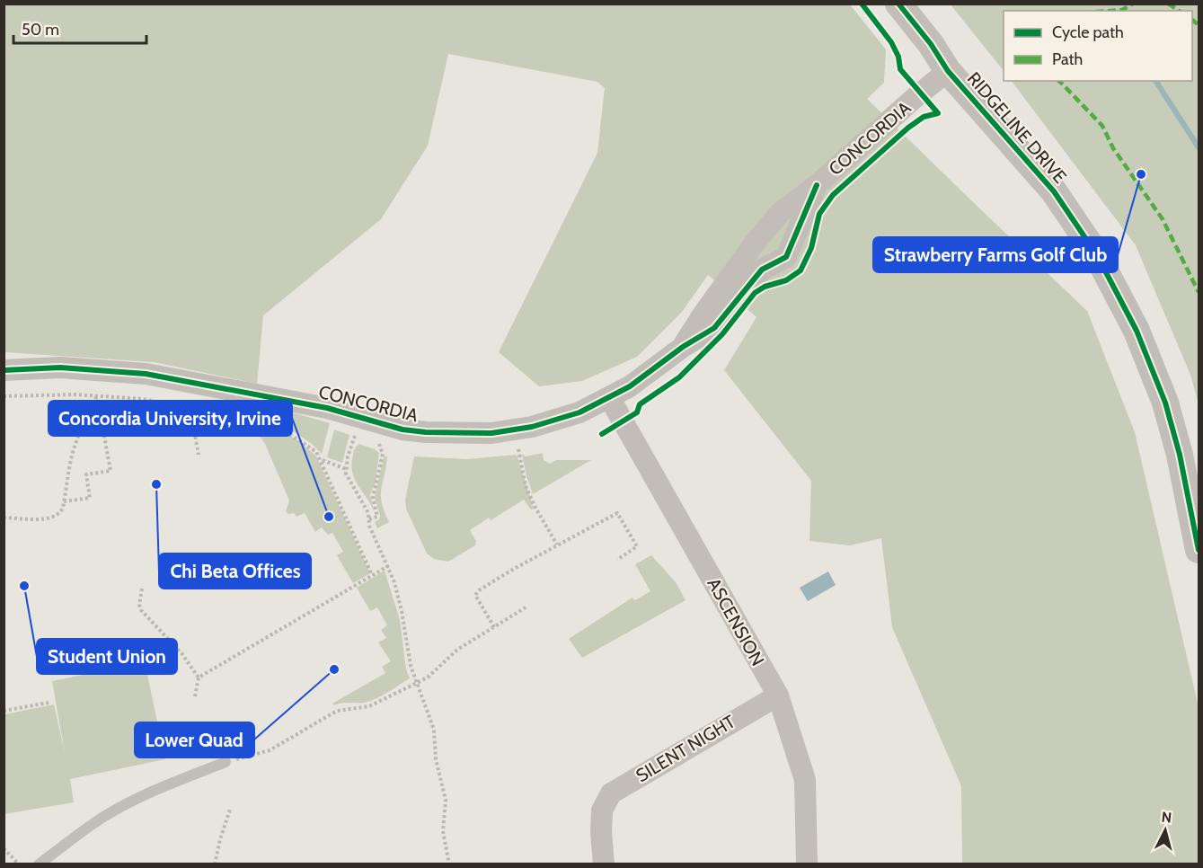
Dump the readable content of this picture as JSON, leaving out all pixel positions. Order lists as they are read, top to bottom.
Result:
{
  "streets": {
    "street": [
      "RIDGELINE DRIVE",
      "CONCORDIA",
      "ASCENSION",
      "SILENT NIGHT"
    ]
  },
  "crossings": [
    ["RIDGELINE DRIVE", "CONCORDIA"],
    ["CONCORDIA", "ASCENSION"],
    ["ASCENSION", "SILENT NIGHT"]
  ],
  "places": [
    "Strawberry Farms Golf Club",
    "Chi Beta Offices",
    "Concordia University, Irvine",
    "Student Union",
    "Lower Quad"
  ],
  "legend": ["Cycle path", "Path"],
  "scale_bar": "50 m",
  "north": "top"
}
